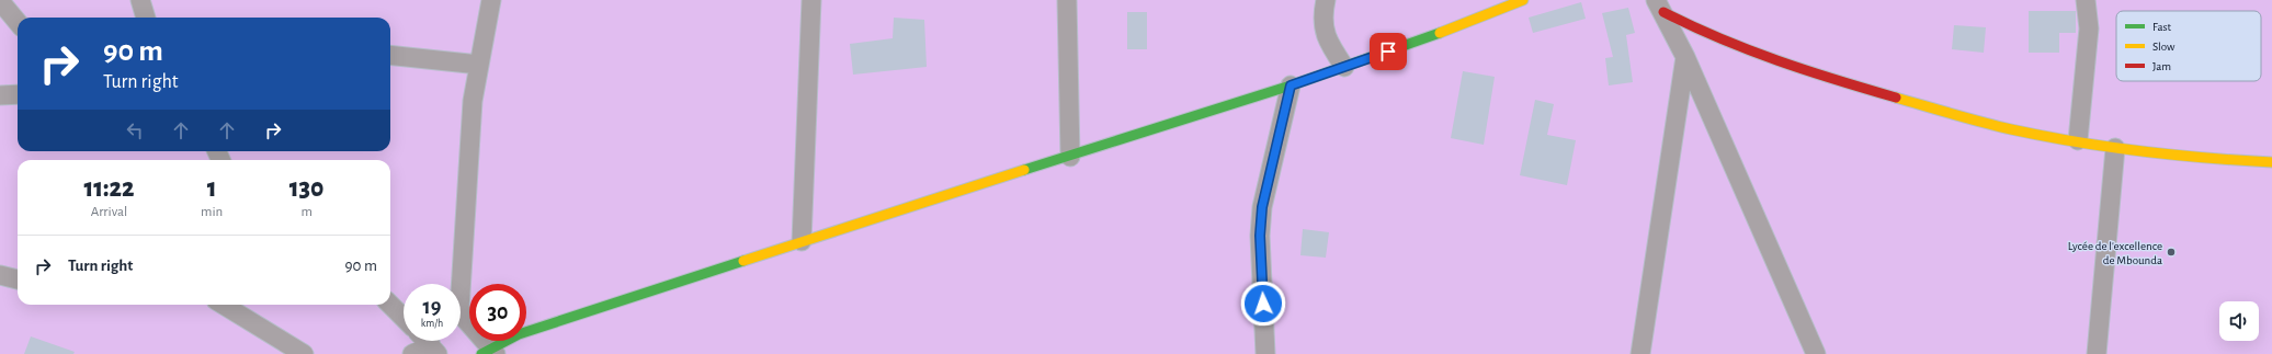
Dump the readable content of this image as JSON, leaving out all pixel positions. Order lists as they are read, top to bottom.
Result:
{
  "places": ["Lycée de l'excellence de Mbounda"],
  "legend": ["Fast", "Slow", "Jam"],
  "page": {
    "turn": ["90 m", "Turn right"],
    "eta": [
      "11:22",
      "Arrival",
      "1",
      "min",
      "130",
      "m"
    ],
    "list": [
      {
        "name": "Turn right",
        "value": "90 m"
      }
    ],
    "speed": "19 km/h",
    "limit": "30"
  }
}
